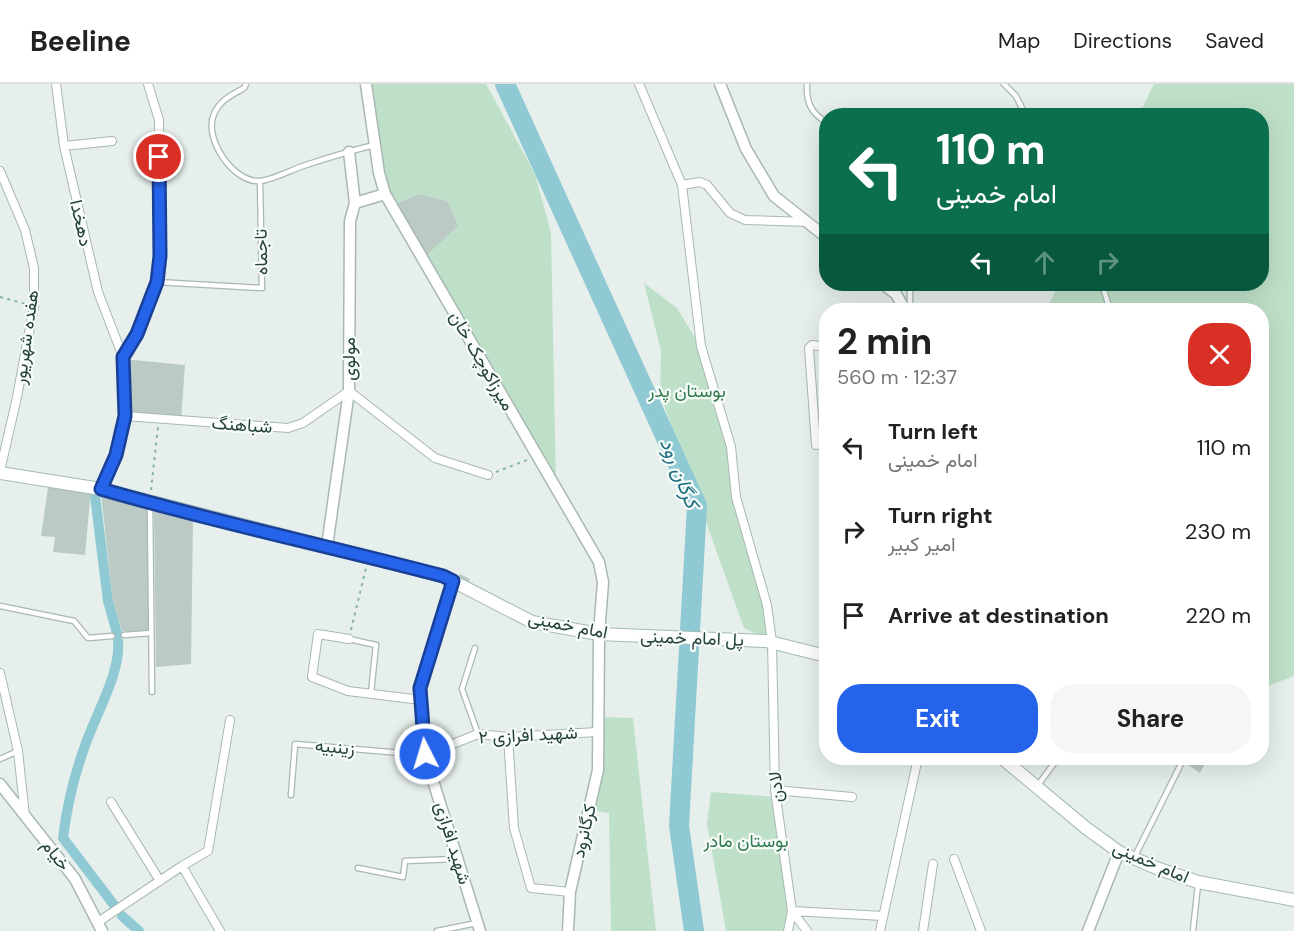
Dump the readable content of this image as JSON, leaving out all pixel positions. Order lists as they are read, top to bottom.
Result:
{
  "streets": {
    "main road": ["امام خمینی", "پل امام خمینی"],
    "street": [
      "دهخدا",
      "هفده شهریور",
      "مولوی",
      "میرزاکوچک خان",
      "شباهنگ",
      "شهید افرازی ۲",
      "لادن",
      "کرگانرود",
      "شهید افرازی",
      "خیام"
    ],
    "lane": ["تاجماه", "زینبیه"]
  },
  "crossings": [
    ["هفده شهریور", "امام خمینی"],
    ["مولوی", "شباهنگ"],
    ["مولوی", "امام خمینی"],
    ["میرزاکوچک خان", "امام خمینی"],
    ["میرزاکوچک خان", "کرگانرود"],
    ["امام خمینی", "پل امام خمینی"],
    ["امام خمینی", "کرگانرود"],
    ["امام خمینی", "شهید افرازی"],
    ["پل امام خمینی", "لادن"],
    ["شهید افرازی ۲", "زینبیه"],
    ["شهید افرازی ۲", "کرگانرود"],
    ["شهید افرازی ۲", "شهید افرازی"],
    ["زینبیه", "شهید افرازی"]
  ],
  "water": ["کرگان رود"],
  "parks": ["بوستان پدر", "بوستان مادر"],
  "page": {
    "header": "Beeline",
    "nav": ["Map", "Directions", "Saved"],
    "turn": ["110 m", "امام خمینی"],
    "heading": ["2 min", "560 m · 12:37"],
    "list": [
      {
        "name": "Turn left",
        "note": "امام خمینی",
        "value": "110 m"
      },
      {
        "name": "Turn right",
        "note": "امیر کبیر",
        "value": "230 m"
      },
      {
        "name": "Arrive at destination",
        "value": "220 m"
      }
    ],
    "buttons": ["Exit", "Share"]
  }
}
